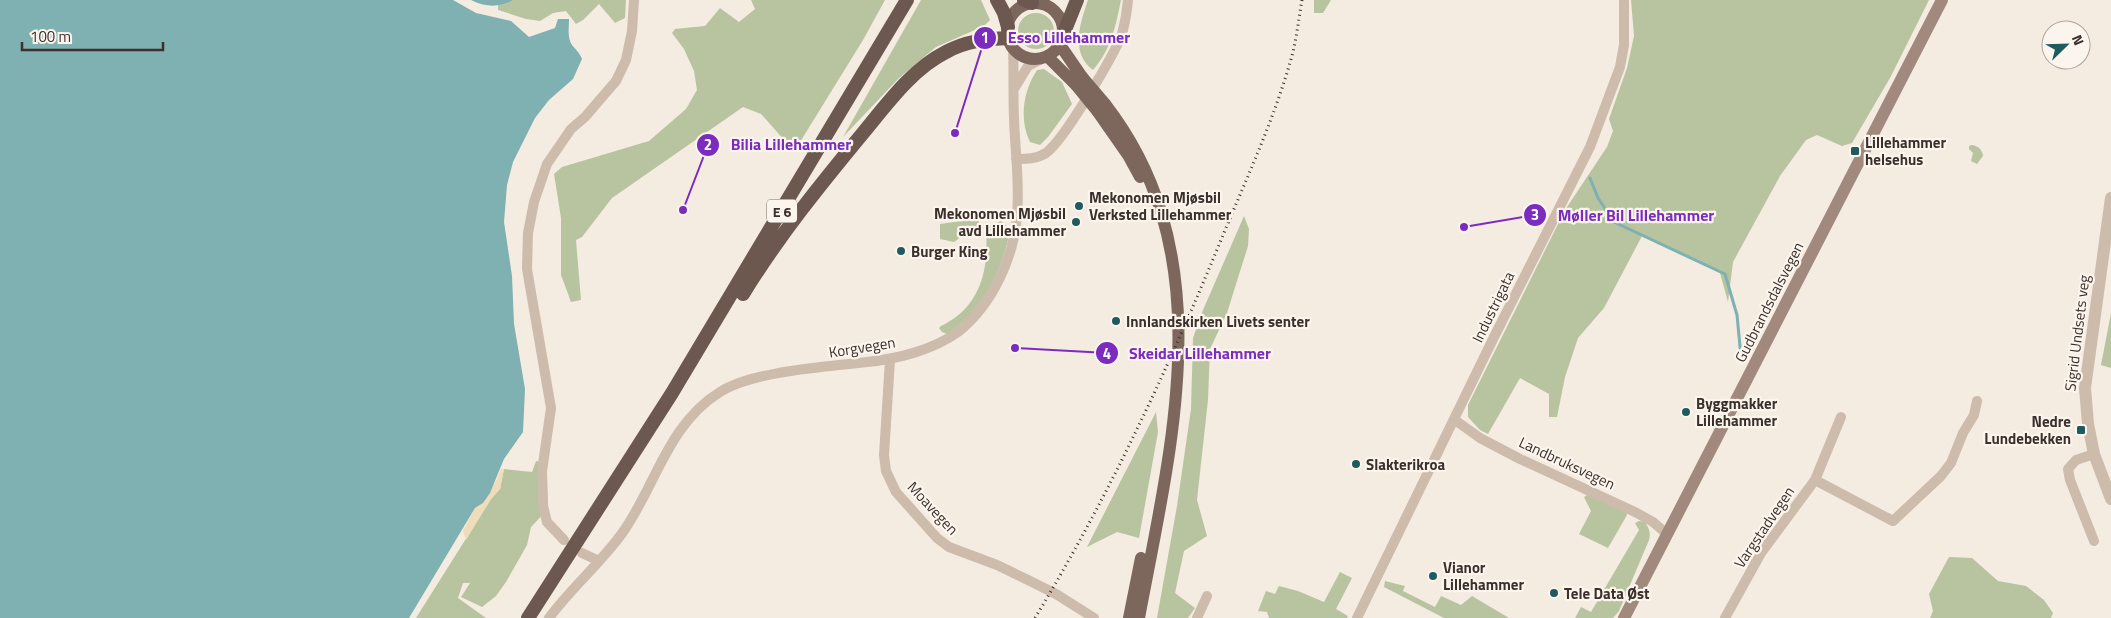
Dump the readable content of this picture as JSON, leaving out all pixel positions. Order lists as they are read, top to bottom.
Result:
{
  "streets": {
    "highway": ["E 6"],
    "main road": ["Gudbrandsdalsvegen"],
    "street": [
      "Industrigata",
      "Sigrid Undsets veg",
      "Korgvegen",
      "Landbruksvegen",
      "Moavegen",
      "Vargstadvegen"
    ]
  },
  "crossings": [
    ["Gudbrandsdalsvegen", "Landbruksvegen"],
    ["Industrigata", "Landbruksvegen"],
    ["Korgvegen", "Moavegen"]
  ],
  "places": {
    "other": [
      "Esso Lillehammer",
      "Mekonomen Mjøsbil Verksted Lillehammer",
      "Bilia Lillehammer",
      "Mekonomen Mjøsbil avd Lillehammer",
      "Møller Bil Lillehammer",
      "Burger King",
      "Innlandskirken Livets senter",
      "Skeidar Lillehammer",
      "Byggmakker Lillehammer",
      "Slakterikroa",
      "Vianor Lillehammer",
      "Tele Data Øst"
    ],
    "transit": ["Lillehammer helsehus", "Nedre Lundebekken"]
  },
  "scale_bar": "100 m",
  "north": "top right"
}
